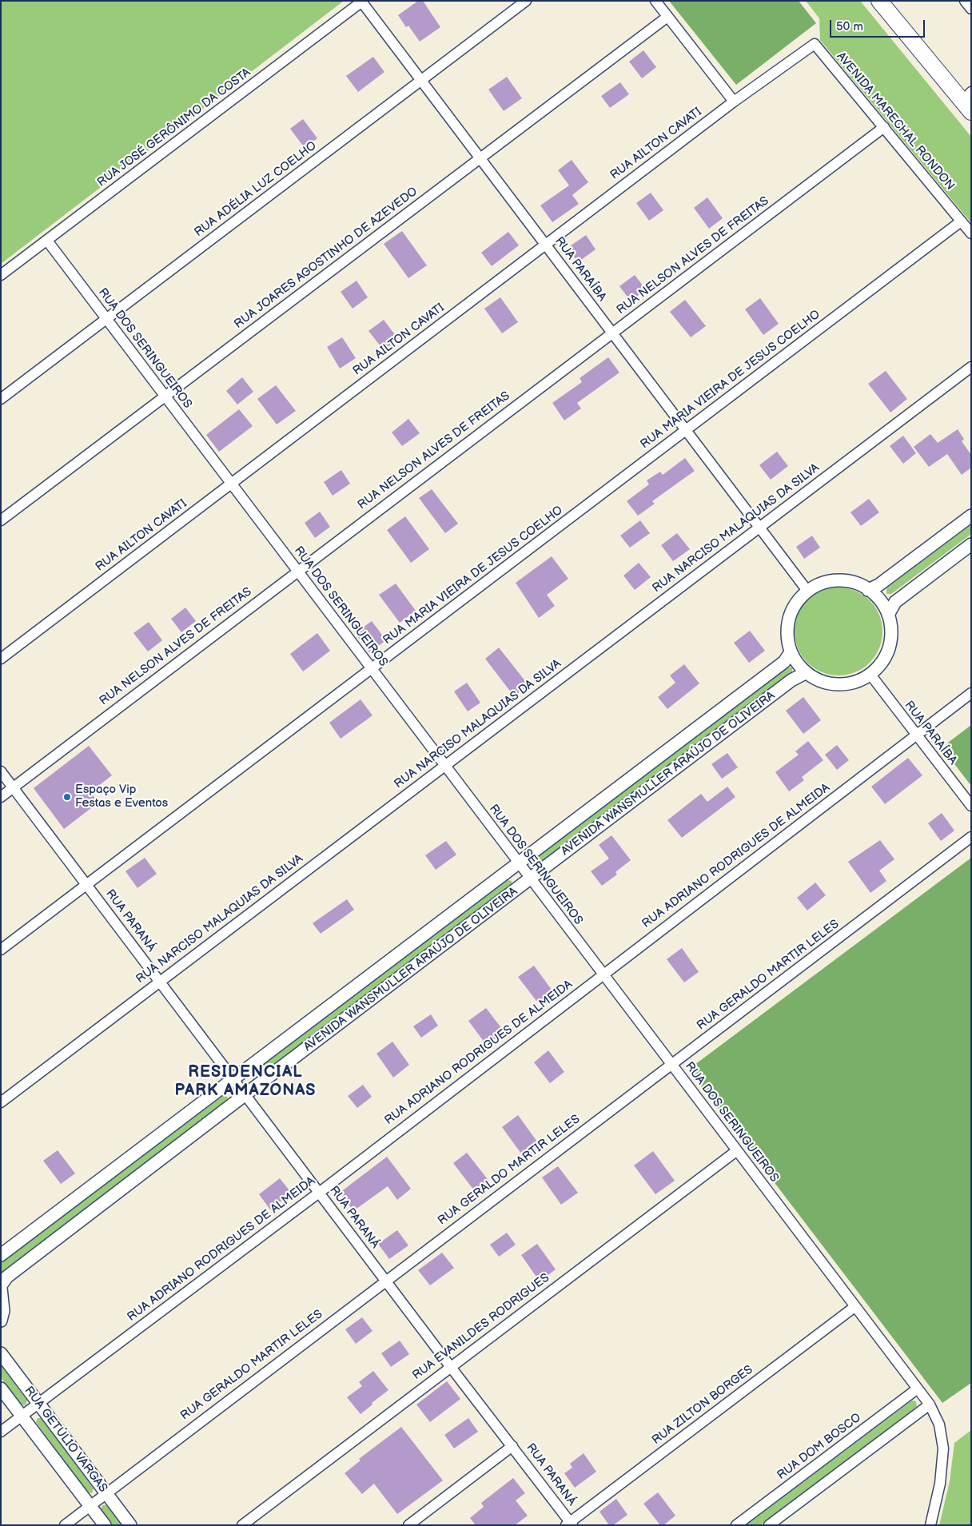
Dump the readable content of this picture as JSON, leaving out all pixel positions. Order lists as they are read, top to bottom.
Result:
{
  "streets": {
    "street": [
      "AVENIDA MARECHAL RONDON",
      "RUA JOSÉ GERÔNIMO DA COSTA",
      "RUA AILTON CAVATI",
      "RUA ADÉLIA LUZ COELHO",
      "RUA NELSON ALVES DE FREITAS",
      "RUA JOARES AGOSTINHO DE AZEVEDO",
      "RUA PARAÍBA",
      "RUA DOS SERINGUEIROS",
      "RUA MARIA VIEIRA DE JESUS COELHO",
      "RUA NARCISO MALAQUIAS DA SILVA",
      "AVENIDA WANSMULLER ARAÚJO DE OLIVEIRA",
      "RUA ADRIANO RODRIGUES DE ALMEIDA",
      "RUA PARANÁ",
      "RUA GERALDO MARTIR LELES",
      "RUA EVANILDES RODRIGUES",
      "RUA ZILTON BORGES",
      "RUA GETÚLIO VARGAS",
      "RUA DOM BOSCO"
    ]
  },
  "crossings": [
    ["AVENIDA MARECHAL RONDON", "RUA AILTON CAVATI"],
    ["AVENIDA MARECHAL RONDON", "RUA NELSON ALVES DE FREITAS"],
    ["AVENIDA MARECHAL RONDON", "RUA MARIA VIEIRA DE JESUS COELHO"],
    ["RUA JOSÉ GERÔNIMO DA COSTA", "RUA PARAÍBA"],
    ["RUA JOSÉ GERÔNIMO DA COSTA", "RUA DOS SERINGUEIROS"],
    ["RUA AILTON CAVATI", "RUA PARAÍBA"],
    ["RUA AILTON CAVATI", "RUA DOS SERINGUEIROS"],
    ["RUA ADÉLIA LUZ COELHO", "RUA PARAÍBA"],
    ["RUA ADÉLIA LUZ COELHO", "RUA DOS SERINGUEIROS"],
    ["RUA NELSON ALVES DE FREITAS", "RUA PARAÍBA"],
    ["RUA NELSON ALVES DE FREITAS", "RUA DOS SERINGUEIROS"],
    ["RUA NELSON ALVES DE FREITAS", "RUA PARANÁ"],
    ["RUA JOARES AGOSTINHO DE AZEVEDO", "RUA PARAÍBA"],
    ["RUA JOARES AGOSTINHO DE AZEVEDO", "RUA DOS SERINGUEIROS"],
    ["RUA PARAÍBA", "RUA MARIA VIEIRA DE JESUS COELHO"],
    ["RUA PARAÍBA", "RUA NARCISO MALAQUIAS DA SILVA"],
    ["RUA PARAÍBA", "AVENIDA WANSMULLER ARAÚJO DE OLIVEIRA"],
    ["RUA PARAÍBA", "RUA ADRIANO RODRIGUES DE ALMEIDA"],
    ["RUA DOS SERINGUEIROS", "RUA MARIA VIEIRA DE JESUS COELHO"],
    ["RUA DOS SERINGUEIROS", "RUA NARCISO MALAQUIAS DA SILVA"],
    ["RUA DOS SERINGUEIROS", "AVENIDA WANSMULLER ARAÚJO DE OLIVEIRA"],
    ["RUA DOS SERINGUEIROS", "RUA ADRIANO RODRIGUES DE ALMEIDA"],
    ["RUA DOS SERINGUEIROS", "RUA GERALDO MARTIR LELES"],
    ["RUA DOS SERINGUEIROS", "RUA EVANILDES RODRIGUES"],
    ["RUA DOS SERINGUEIROS", "RUA ZILTON BORGES"],
    ["RUA DOS SERINGUEIROS", "RUA DOM BOSCO"],
    ["RUA MARIA VIEIRA DE JESUS COELHO", "RUA PARANÁ"],
    ["RUA NARCISO MALAQUIAS DA SILVA", "RUA PARANÁ"],
    ["AVENIDA WANSMULLER ARAÚJO DE OLIVEIRA", "RUA PARANÁ"],
    ["RUA ADRIANO RODRIGUES DE ALMEIDA", "RUA PARANÁ"],
    ["RUA ADRIANO RODRIGUES DE ALMEIDA", "RUA GETÚLIO VARGAS"],
    ["RUA PARANÁ", "RUA GERALDO MARTIR LELES"],
    ["RUA PARANÁ", "RUA EVANILDES RODRIGUES"],
    ["RUA PARANÁ", "RUA ZILTON BORGES"],
    ["RUA GERALDO MARTIR LELES", "RUA GETÚLIO VARGAS"]
  ],
  "districts": ["RESIDENCIAL PARK AMAZONAS"],
  "places": ["Espaço Vip Festas e Eventos"],
  "scale_bar": "50 m"
}
